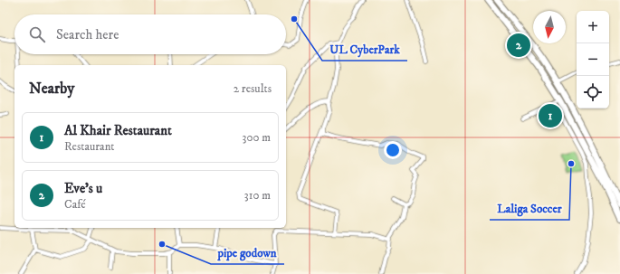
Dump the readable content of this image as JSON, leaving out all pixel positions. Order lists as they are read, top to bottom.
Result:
{
  "places": ["UL CyberPark", "Laliga Soccer", "pipe godown"],
  "north": "bottom",
  "page": {
    "map_buttons": ["+", "−"],
    "search": "Search here",
    "pins": ["2", "1"],
    "heading": ["Nearby", "2 results"],
    "list": [
      {
        "mark": "1",
        "name": "Al Khair Restaurant",
        "note": "Restaurant",
        "value": "300 m"
      },
      {
        "mark": "2",
        "name": "Eve's u",
        "note": "Café",
        "value": "310 m"
      }
    ]
  }
}
